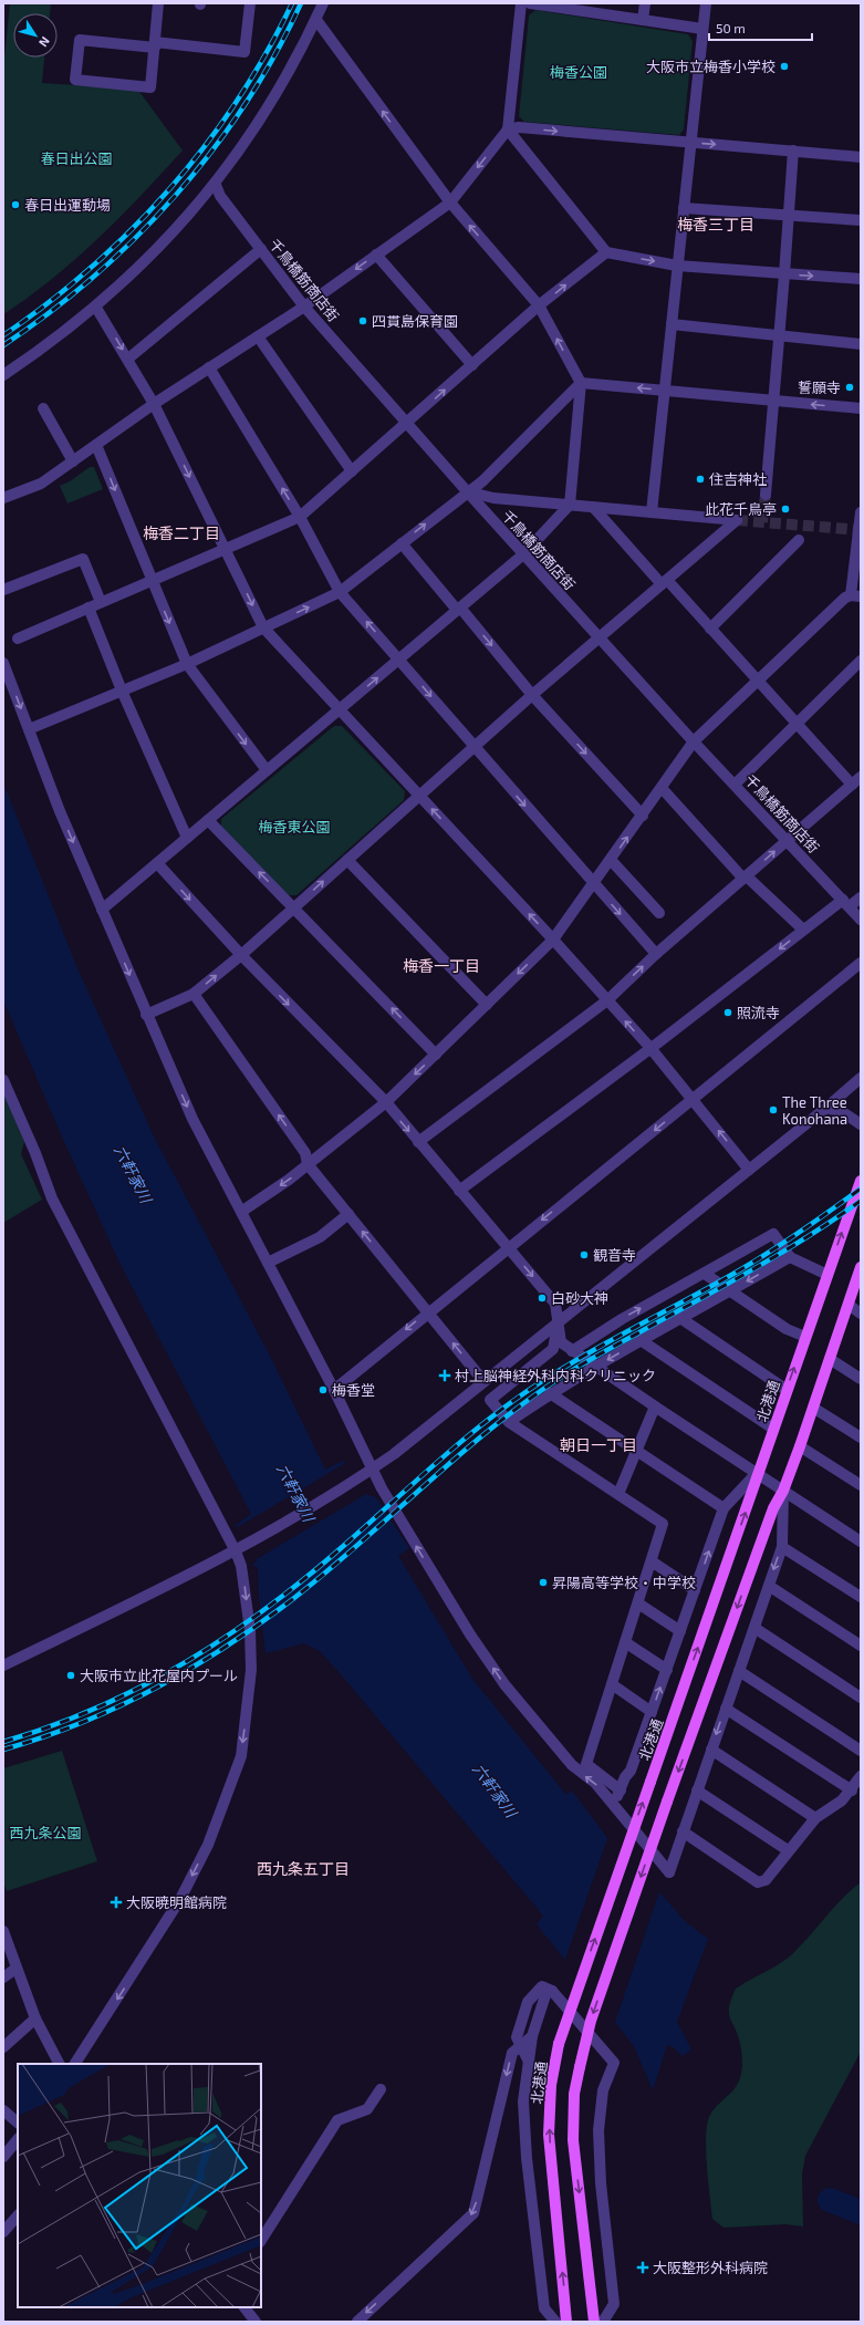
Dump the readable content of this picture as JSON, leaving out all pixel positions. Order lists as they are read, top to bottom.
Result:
{
  "streets": {
    "main road": ["北港通"],
    "street": ["千鳥橋筋商店街"]
  },
  "districts": [
    "梅香三丁目",
    "梅香二丁目",
    "梅香一丁目",
    "朝日一丁目",
    "西九条五丁目"
  ],
  "water": ["六軒家川"],
  "parks": [
    "梅香公園",
    "春日出公園",
    "梅香東公園",
    "西九条公園"
  ],
  "places": {
    "other": [
      "大阪市立梅香小学校",
      "春日出運動場",
      "四貫島保育園",
      "誓願寺",
      "住吉神社",
      "此花千鳥亭",
      "照流寺",
      "The Three Konohana",
      "観音寺",
      "白砂大神",
      "梅香堂",
      "昇陽高等学校・中学校",
      "大阪市立此花屋内プール"
    ],
    "health": ["村上脳神経外科内科クリニック", "大阪暁明館病院", "大阪整形外科病院"]
  },
  "scale_bar": "50 m",
  "north": "bottom right"
}
